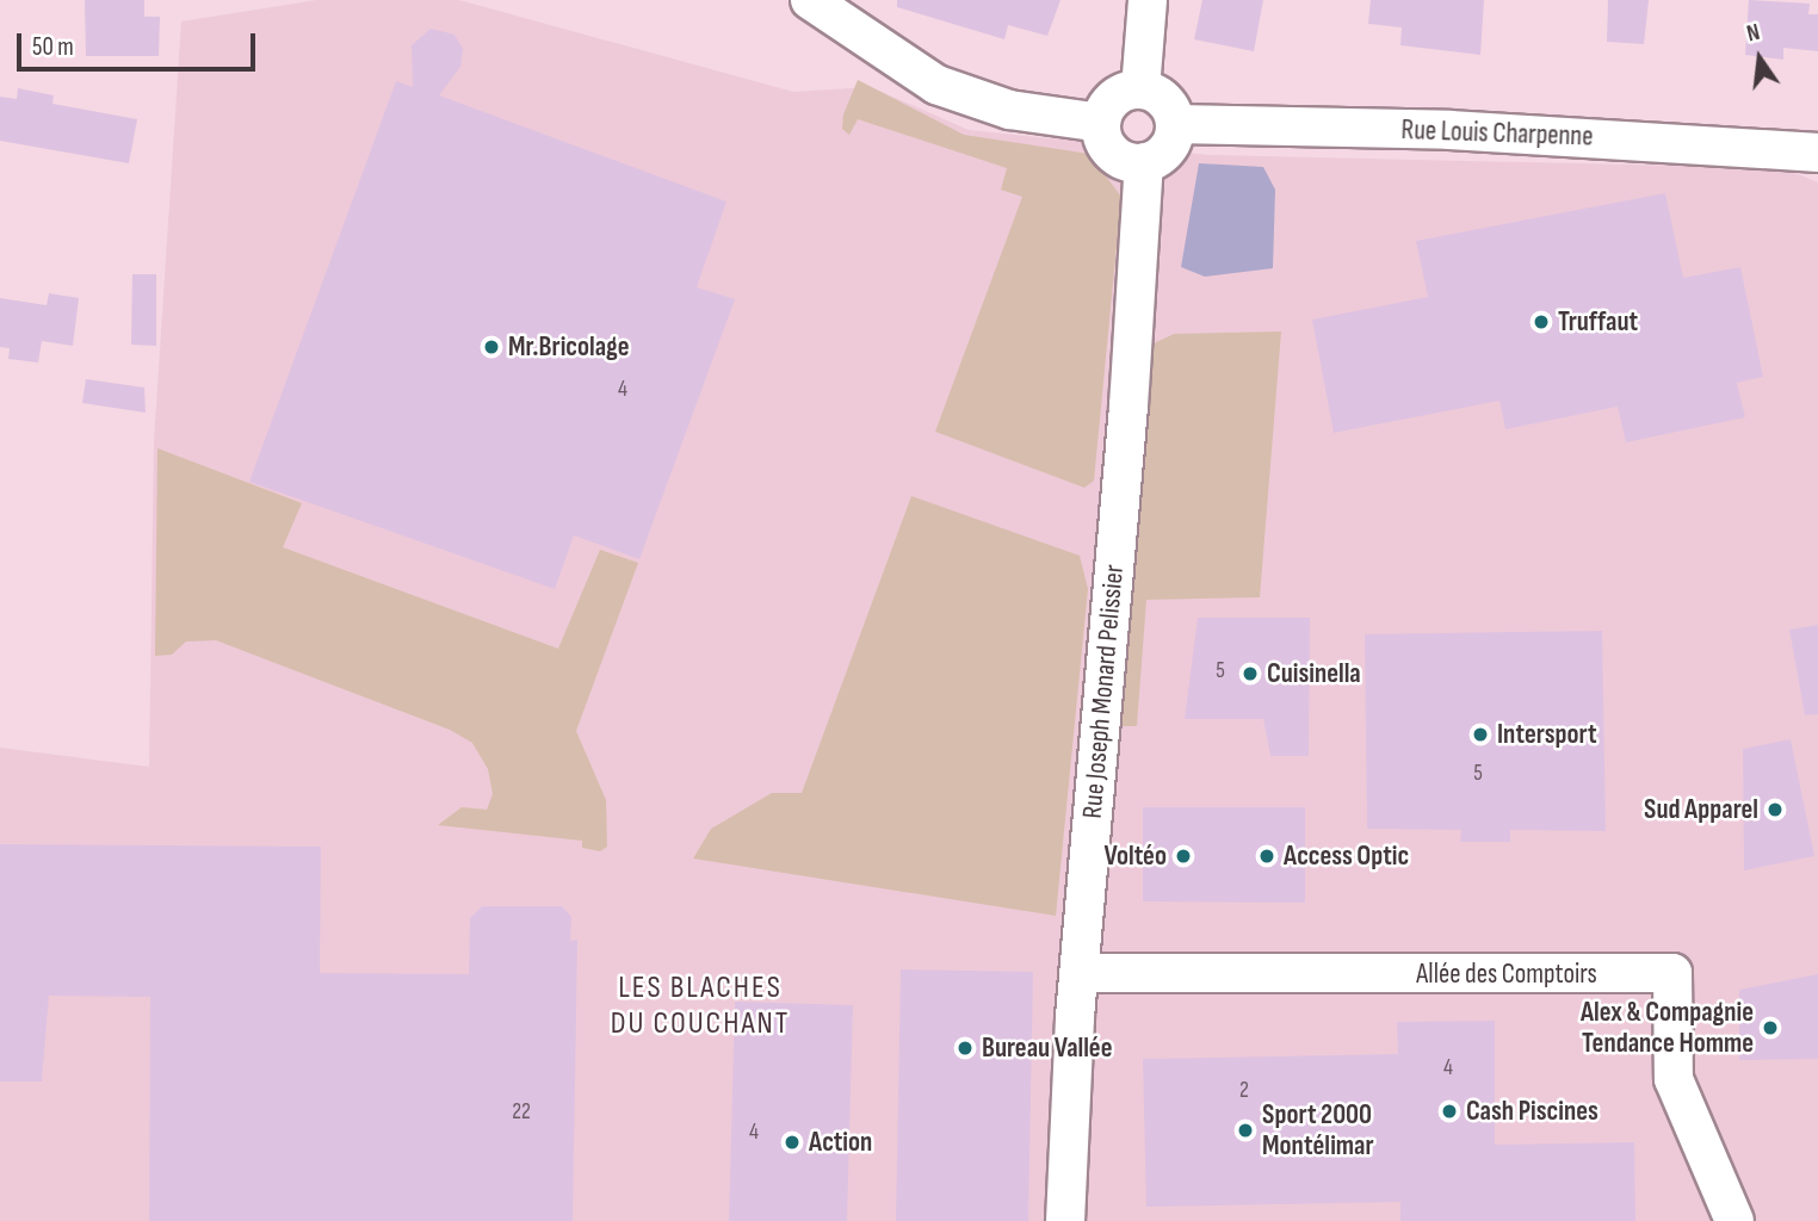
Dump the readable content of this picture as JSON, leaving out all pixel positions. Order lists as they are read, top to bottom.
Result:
{
  "streets": {
    "street": ["Rue Louis Charpenne", "Rue Joseph Monard Pelissier", "Allée des Comptoirs"]
  },
  "crossings": [
    ["Rue Louis Charpenne", "Rue Joseph Monard Pelissier"],
    ["Rue Joseph Monard Pelissier", "Allée des Comptoirs"]
  ],
  "districts": ["LES BLACHES DU COUCHANT"],
  "places": [
    "Truffaut",
    "Mr.Bricolage",
    "Cuisinella",
    "Intersport",
    "Sud Apparel",
    "Voltéo",
    "Access Optic",
    "Alex & Compagnie Tendance Homme",
    "Bureau Vallée",
    "Cash Piscines",
    "Sport 2000 Montélimar",
    "Action"
  ],
  "house_numbers": [
    "4",
    "5",
    "5",
    "4",
    "2",
    "22",
    "4"
  ],
  "scale_bar": "50 m",
  "north": "top"
}
